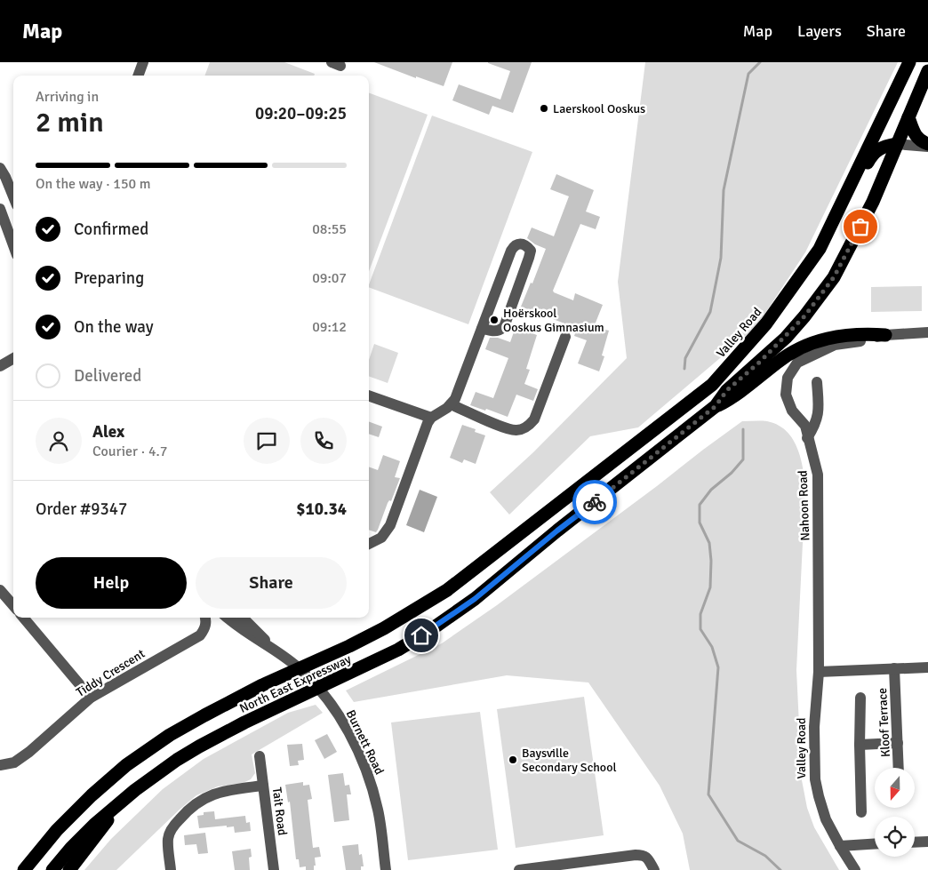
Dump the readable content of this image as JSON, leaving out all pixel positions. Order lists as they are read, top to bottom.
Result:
{
  "streets": {
    "highway": ["Valley Road", "North East Expressway"],
    "street": [
      "Nahoon Road",
      "Tiddy Crescent",
      "Kloof Terrace",
      "Burnett Road",
      "Tait Road"
    ]
  },
  "crossings": [
    ["Valley Road", "Nahoon Road"],
    ["Valley Road", "North East Expressway"]
  ],
  "places": ["Laerskool Ooskus", "Hoërskool Ooskus Gimnasium", "Baysville Secondary School"],
  "north": "bottom",
  "page": {
    "header": "Map",
    "nav": ["Map", "Layers", "Share"],
    "heading": ["2 min", "Arriving in", "09:20–09:25"],
    "panel": [
      "Alex",
      "Courier · 4.7",
      "Order #9347",
      "$10.34"
    ],
    "bar": "On the way · 150 m",
    "list": [
      ["Confirmed", "08:55"],
      ["Preparing", "09:07"],
      ["On the way", "09:12"],
      "Delivered"
    ],
    "buttons": ["Help", "Share"]
  }
}
